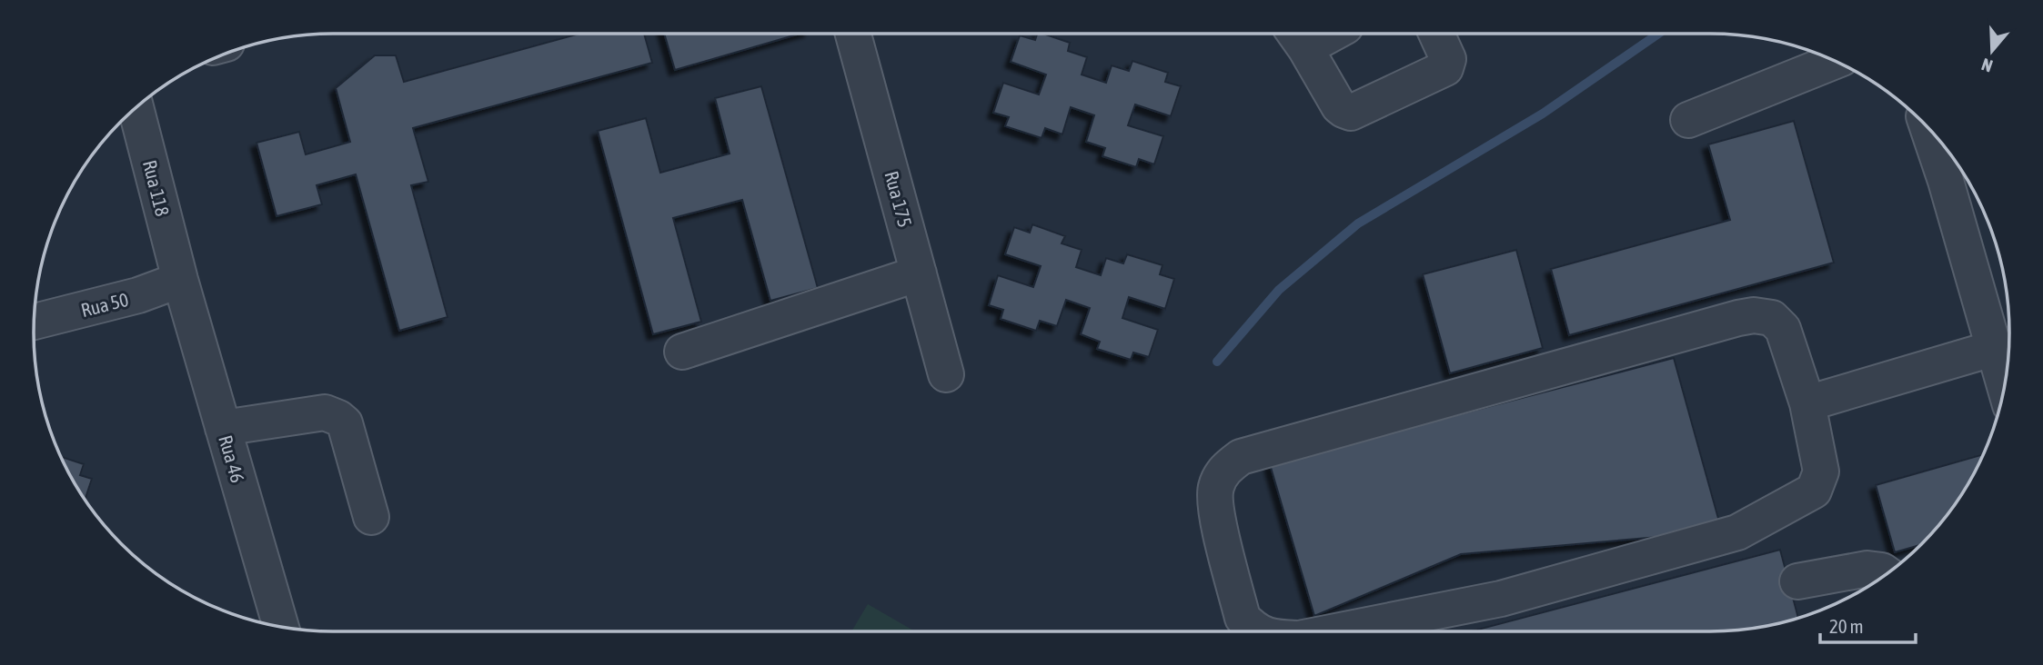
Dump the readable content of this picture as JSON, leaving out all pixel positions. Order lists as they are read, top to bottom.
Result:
{
  "streets": {
    "street": [
      "Rua 118",
      "Rua 175",
      "Rua 50",
      "Rua 46"
    ]
  },
  "crossings": [
    ["Rua 118", "Rua 50"],
    ["Rua 118", "Rua 46"],
    ["Rua 50", "Rua 46"]
  ],
  "scale_bar": "20 m",
  "north": "bottom"
}
